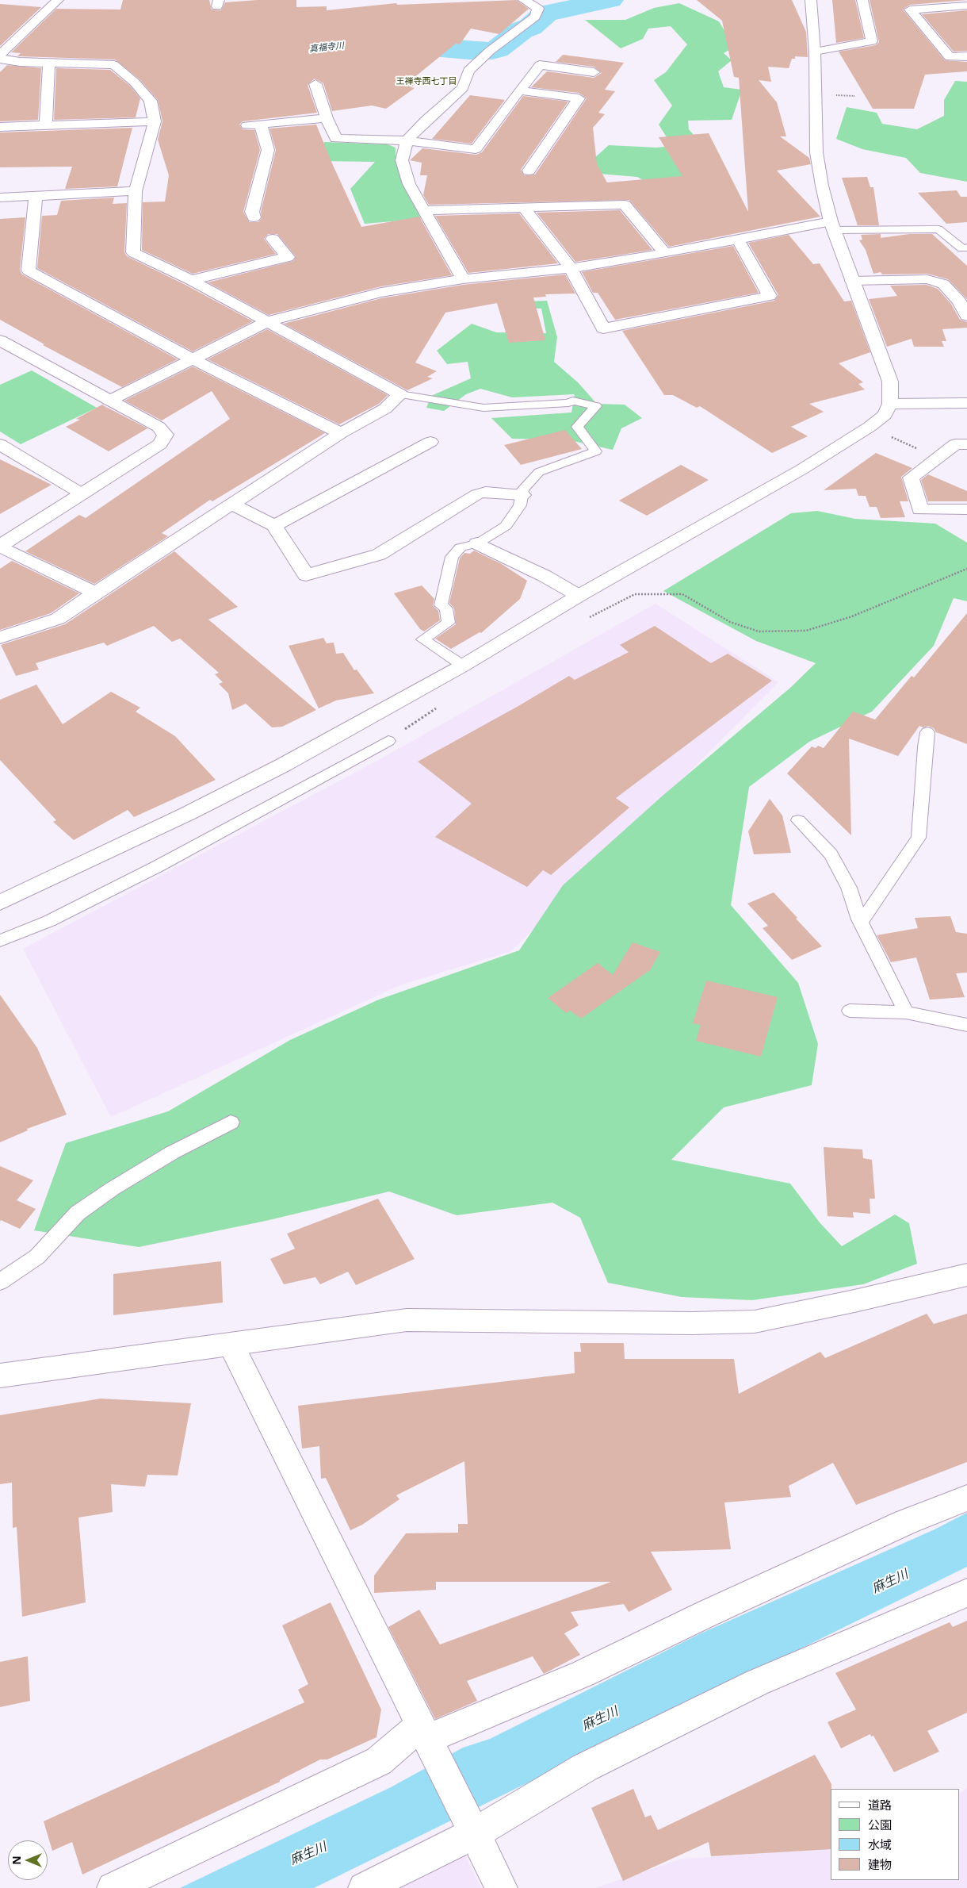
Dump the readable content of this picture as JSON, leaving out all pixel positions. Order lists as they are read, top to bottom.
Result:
{
  "districts": ["王禅寺西七丁目"],
  "water": ["真福寺川", "麻生川"],
  "legend": [
    "道路",
    "公園",
    "水域",
    "建物"
  ],
  "north": "left"
}
